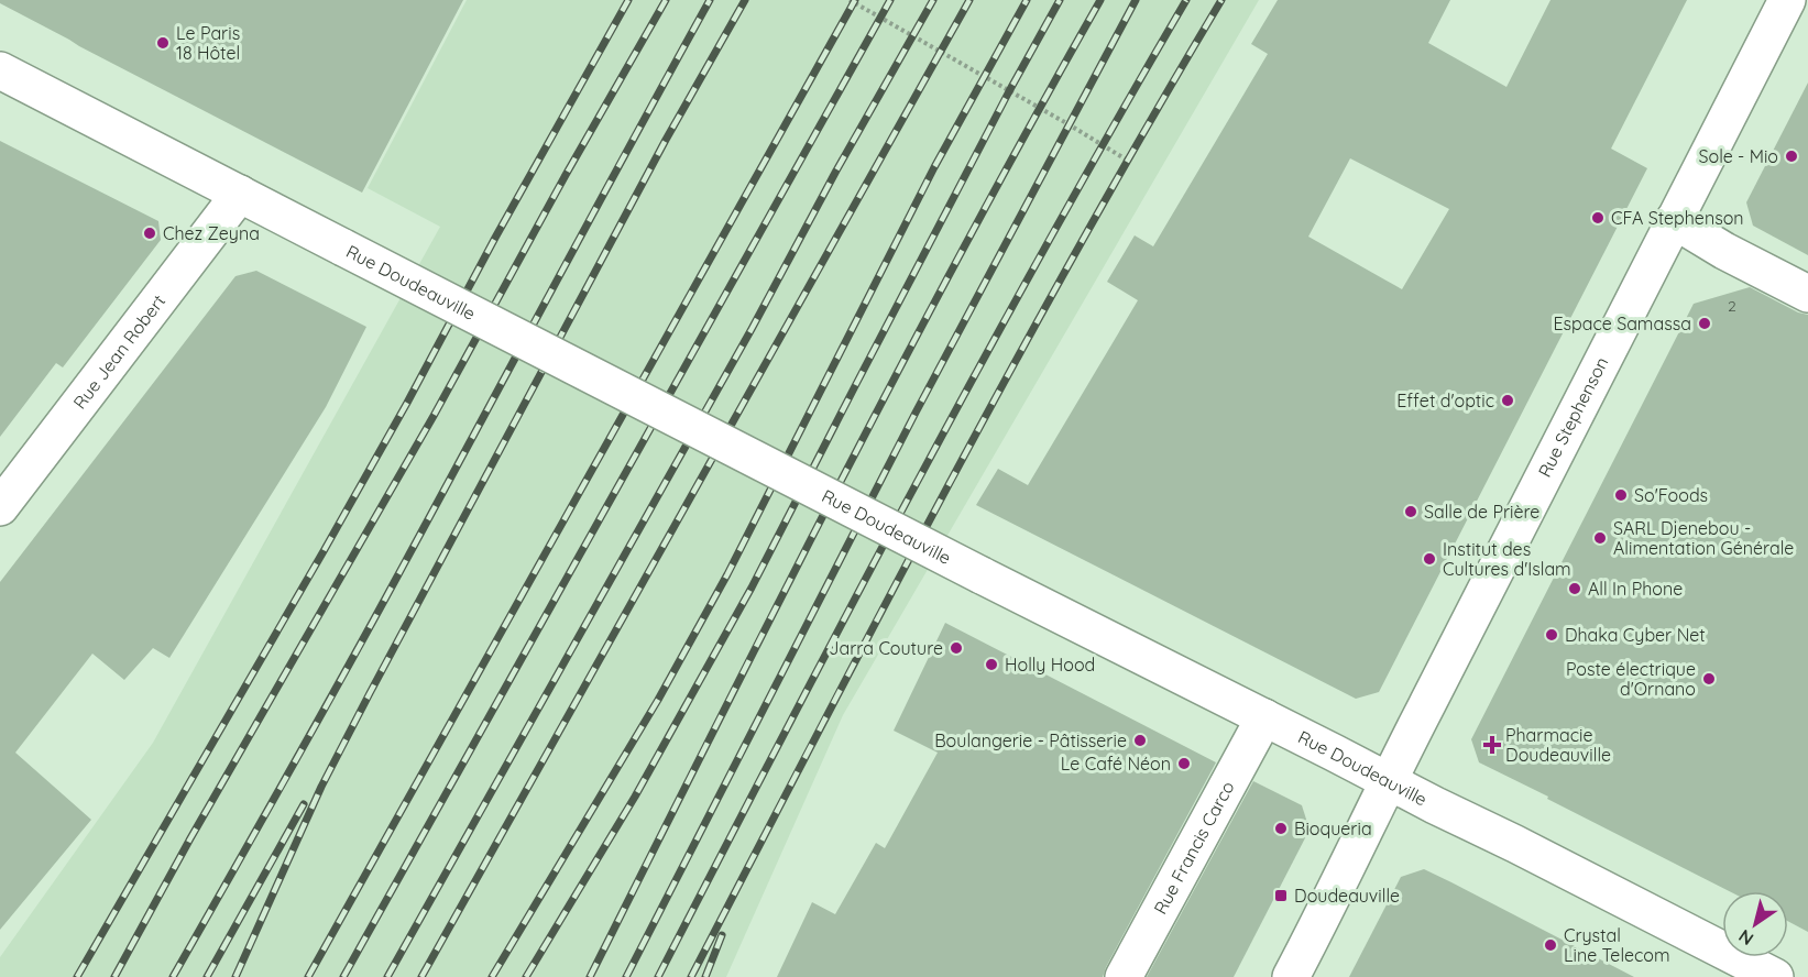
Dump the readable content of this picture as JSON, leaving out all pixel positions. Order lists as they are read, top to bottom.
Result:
{
  "streets": {
    "street": [
      "Rue Doudeauville",
      "Rue Jean Robert",
      "Rue Stephenson",
      "Rue Francis Carco"
    ]
  },
  "crossings": [
    ["Rue Doudeauville", "Rue Jean Robert"],
    ["Rue Doudeauville", "Rue Stephenson"],
    ["Rue Doudeauville", "Rue Francis Carco"]
  ],
  "places": {
    "other": [
      "Le Paris 18 Hôtel",
      "Sole - Mio",
      "CFA Stephenson",
      "Chez Zeyna",
      "Espace Samassa",
      "Effet d'optic",
      "So'Foods",
      "Salle de Prière",
      "SARL Djenebou - Alimentation Générale",
      "Institut des Cultures d'Islam",
      "All In Phone",
      "Dhaka Cyber Net",
      "Jarra Couture",
      "Holly Hood",
      "Poste électrique d'Ornano",
      "Boulangerie - Pâtisserie",
      "Le Café Néon",
      "Bioqueria",
      "Crystal Line Telecom"
    ],
    "health": ["Pharmacie Doudeauville"],
    "transit": ["Doudeauville"]
  },
  "house_numbers": ["2"],
  "north": "bottom left"
}
